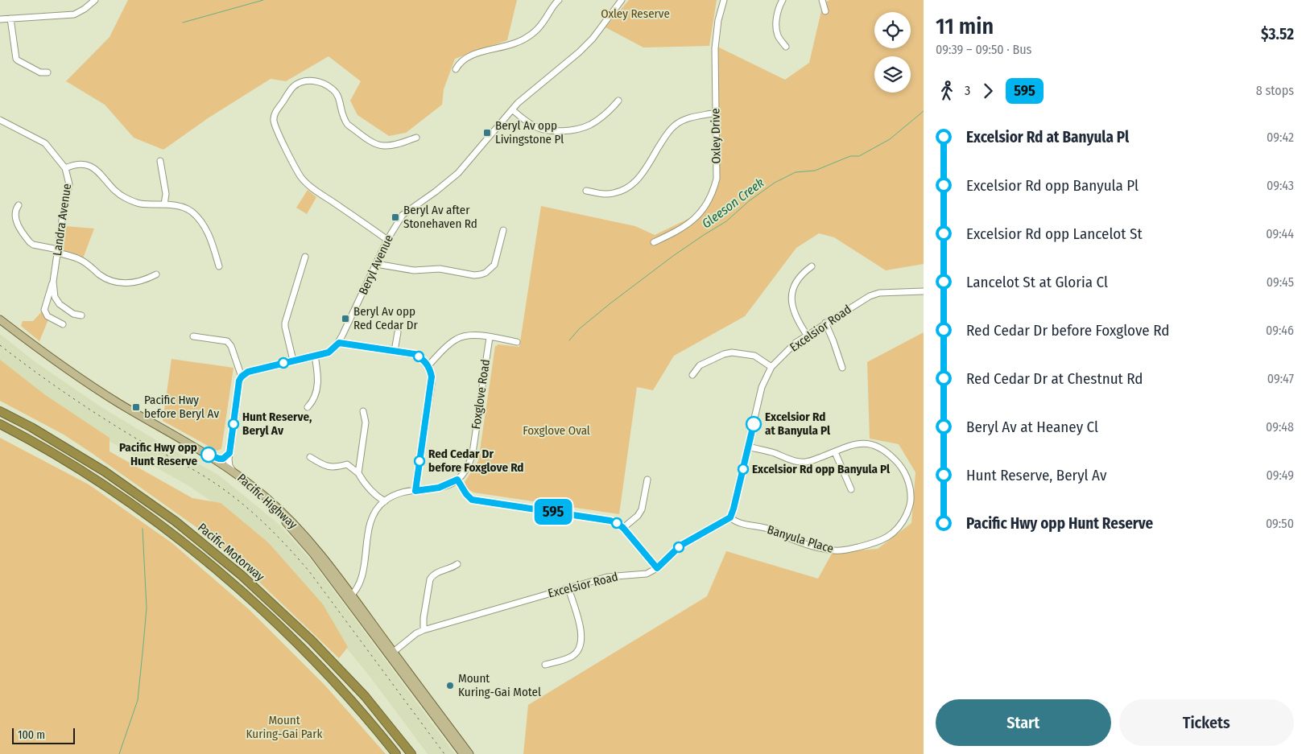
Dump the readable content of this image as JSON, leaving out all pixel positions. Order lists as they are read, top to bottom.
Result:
{
  "streets": {
    "highway": ["Pacific Motorway"],
    "main road": ["Pacific Highway"],
    "street": [
      "Oxley Drive",
      "Landra Avenue",
      "Beryl Avenue",
      "Excelsior Road",
      "Foxglove Road",
      "Banyula Place"
    ]
  },
  "crossings": [
    ["Excelsior Road", "Pacific Highway"],
    ["Excelsior Road", "Banyula Place"]
  ],
  "water": ["Gleeson Creek"],
  "parks": ["Oxley Reserve", "Foxglove Oval", "Mount Kuring-Gai Park"],
  "places": {
    "transit": [
      "Beryl Av opp Livingstone Pl",
      "Beryl Av after Stonehaven Rd",
      "Beryl Av opp Red Cedar Dr",
      "Pacific Hwy before Beryl Av"
    ],
    "other": [
      "Hunt Reserve, Beryl Av",
      "Excelsior Rd at Banyula Pl",
      "Pacific Hwy opp Hunt Reserve",
      "Red Cedar Dr before Foxglove Rd",
      "Excelsior Rd opp Banyula Pl",
      "Mount Kuring-Gai Motel"
    ]
  },
  "lines": ["bus line 595"],
  "scale_bar": "100 m",
  "page": {
    "on_map": "595",
    "heading": ["11 min", "09:39 – 09:50 · Bus", "$3.52"],
    "legs": ["3", "595", "8 stops"],
    "list": [
      {
        "name": "Excelsior Rd at Banyula Pl",
        "value": "09:42"
      },
      {
        "name": "Excelsior Rd opp Banyula Pl",
        "value": "09:43"
      },
      {
        "name": "Excelsior Rd opp Lancelot St",
        "value": "09:44"
      },
      {
        "name": "Lancelot St at Gloria Cl",
        "value": "09:45"
      },
      {
        "name": "Red Cedar Dr before Foxglove Rd",
        "value": "09:46"
      },
      {
        "name": "Red Cedar Dr at Chestnut Rd",
        "value": "09:47"
      },
      {
        "name": "Beryl Av at Heaney Cl",
        "value": "09:48"
      },
      {
        "name": "Hunt Reserve, Beryl Av",
        "value": "09:49"
      },
      {
        "name": "Pacific Hwy opp Hunt Reserve",
        "value": "09:50"
      }
    ],
    "buttons": ["Start", "Tickets"],
    "scale": "100 m"
  }
}
